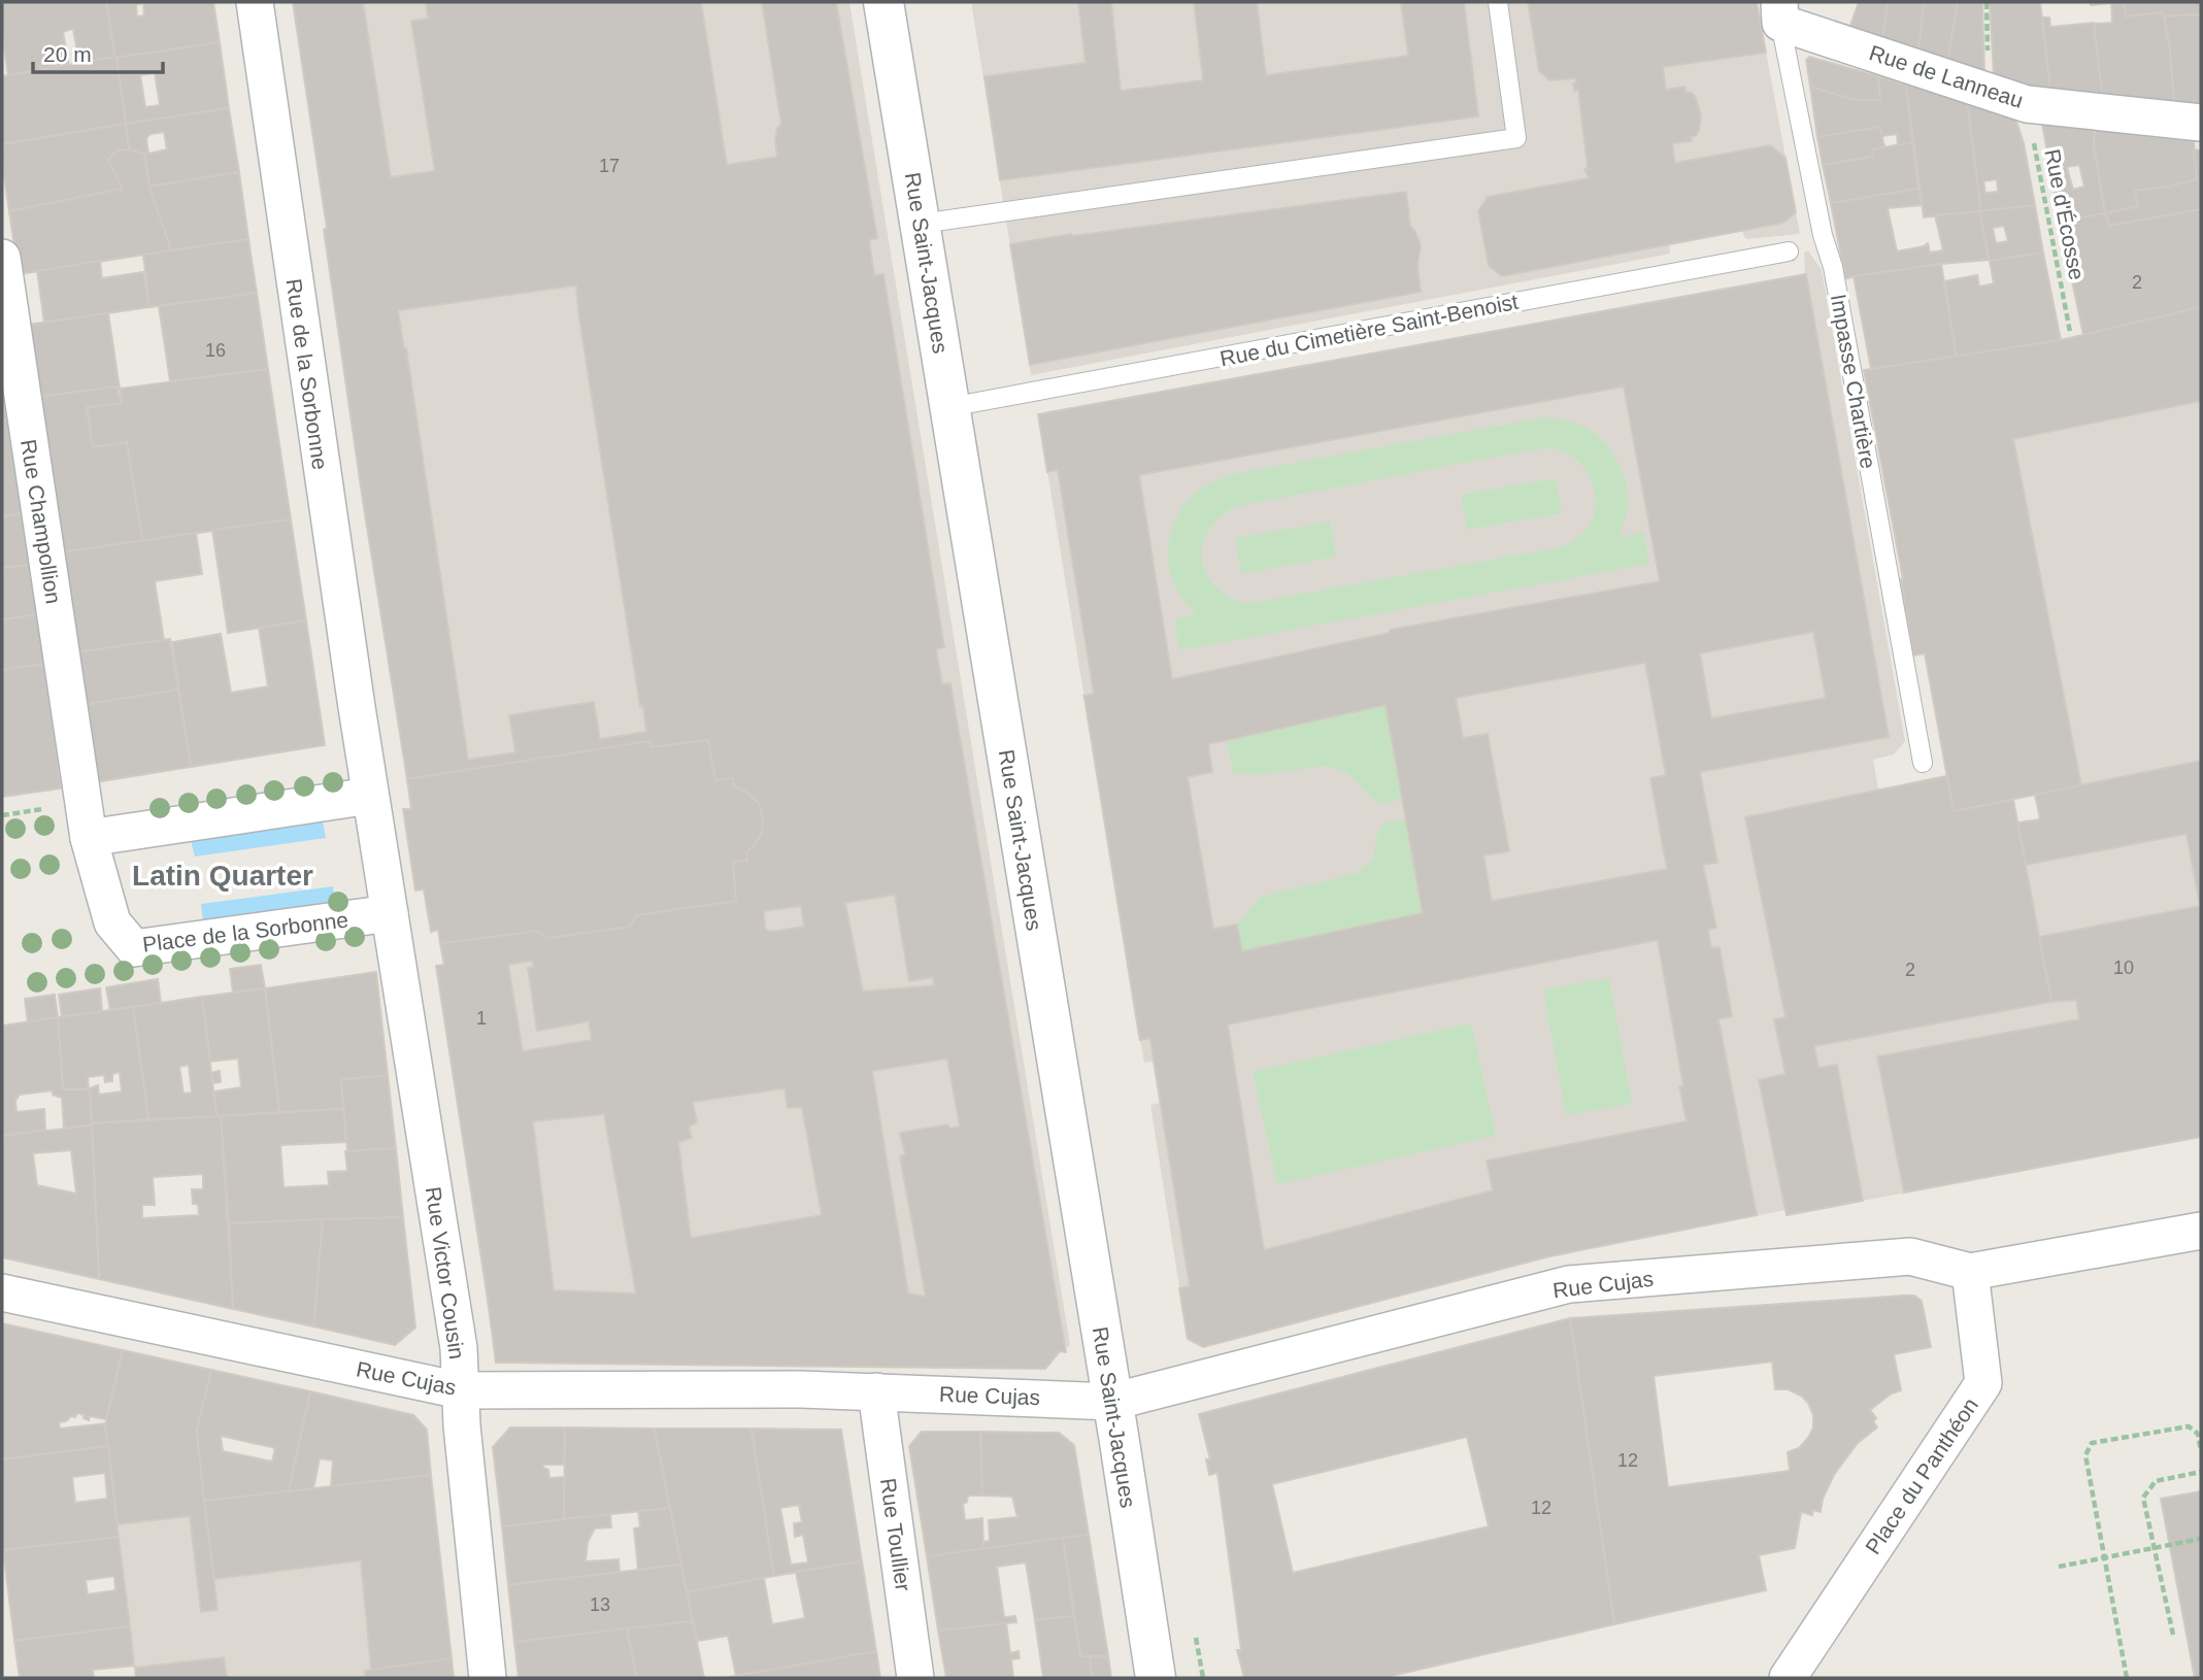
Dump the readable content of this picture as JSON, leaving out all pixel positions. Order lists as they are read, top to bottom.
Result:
{
  "streets": {
    "main road": ["Rue Saint-Jacques"],
    "street": [
      "Rue de Lanneau",
      "Rue de la Sorbonne",
      "Rue Champollion",
      "Place de la Sorbonne",
      "Rue Victor Cousin",
      "Rue Cujas",
      "Place du Panthéon",
      "Rue Toullier"
    ],
    "lane": ["Rue du Cimetière Saint-Benoist", "Impasse Chartière"],
    "path": ["Rue d'Écosse"]
  },
  "crossings": [
    ["Rue de Lanneau", "Rue d'Écosse"],
    ["Rue de Lanneau", "Impasse Chartière"],
    ["Rue Saint-Jacques", "Rue du Cimetière Saint-Benoist"],
    ["Rue Saint-Jacques", "Rue Cujas"],
    ["Rue Champollion", "Place de la Sorbonne"],
    ["Place de la Sorbonne", "Rue Victor Cousin"],
    ["Rue Victor Cousin", "Rue Cujas"],
    ["Rue Cujas", "Place du Panthéon"],
    ["Rue Cujas", "Rue Toullier"]
  ],
  "districts": ["Latin Quarter"],
  "house_numbers": [
    "17",
    "2",
    "16",
    "10",
    "2",
    "1",
    "12",
    "12",
    "13"
  ],
  "scale_bar": "20 m"
}
